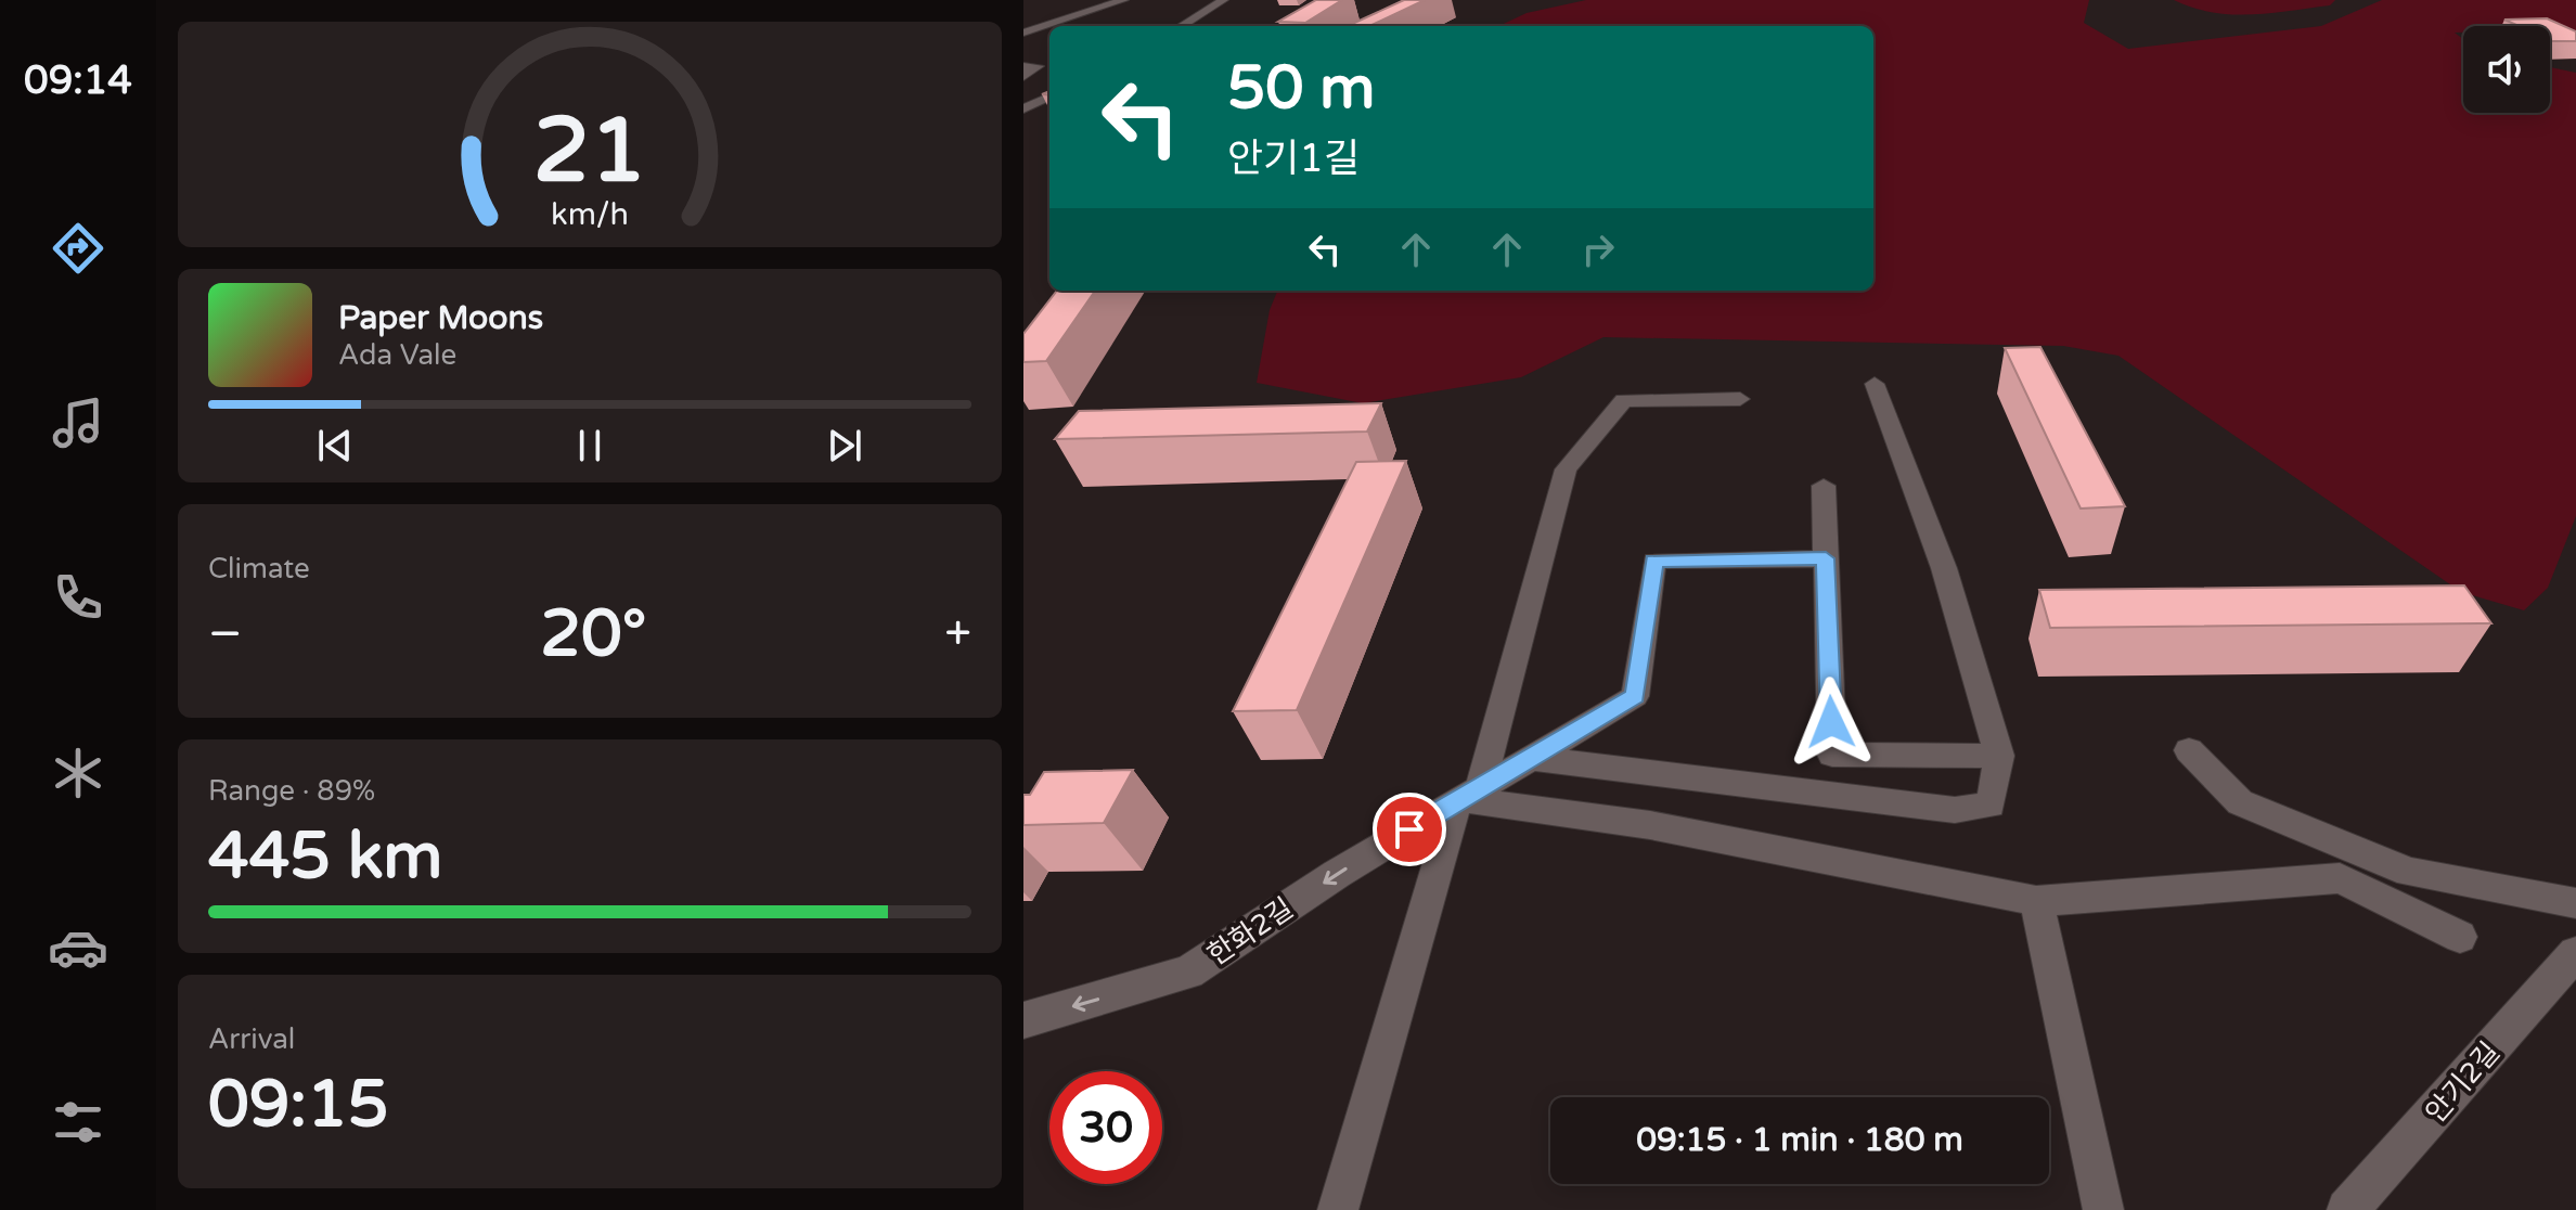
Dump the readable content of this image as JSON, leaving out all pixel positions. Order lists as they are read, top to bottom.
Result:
{
  "streets": {
    "street": ["한화2길", "안기2길"]
  },
  "one_way": ["한화2길"],
  "page": {
    "tabs": "09:14",
    "turn": ["50 m", "안기1길"],
    "song": ["Paper Moons", "Ada Vale"],
    "tile": [
      "Climate",
      ["Range · 89%", "445 km"],
      ["Arrival", "09:15"]
    ],
    "heat": ["−", "20°", "+"],
    "limit": "30",
    "trip": "09:15 · 1 min · 180 m",
    "gauge": ["21", "km/h"]
  }
}
